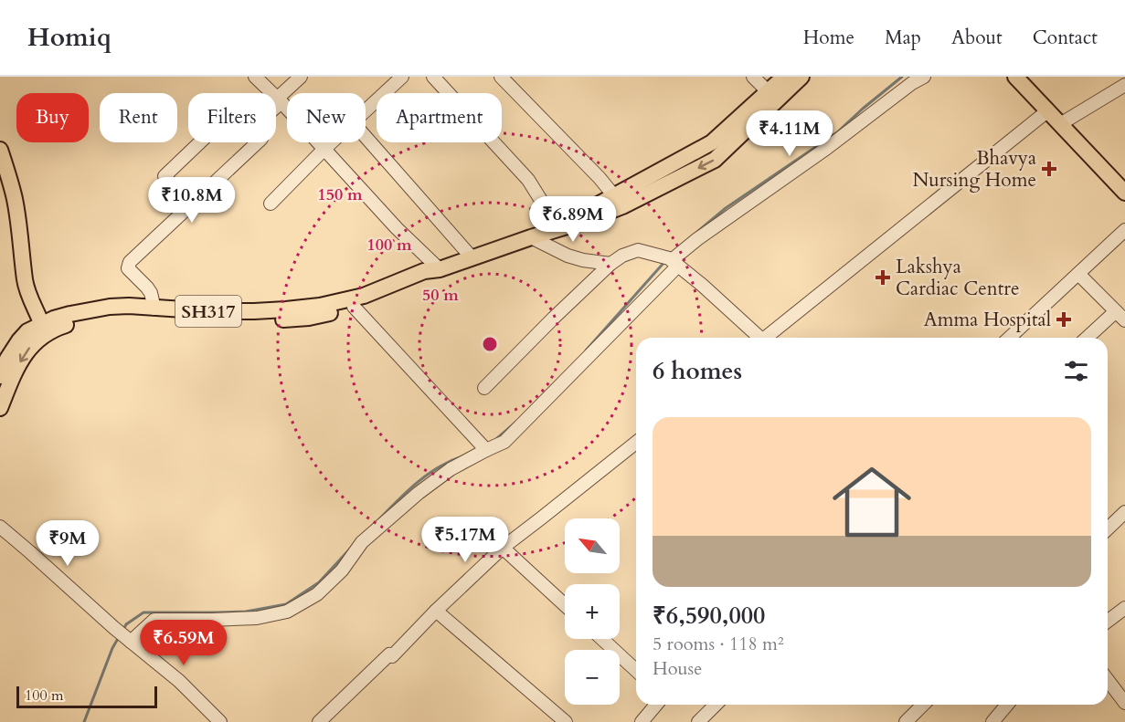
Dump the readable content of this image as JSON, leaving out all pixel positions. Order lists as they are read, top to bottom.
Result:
{
  "streets": {
    "main road": ["SH317"]
  },
  "places": {
    "health": ["Bhavya Nursing Home", "Lakshya Cardiac Centre", "Amma Hospital"]
  },
  "scale_bar": "100 m",
  "north": "top left",
  "page": {
    "header": "Homiq",
    "nav": [
      "Home",
      "Map",
      "About",
      "Contact"
    ],
    "chip": [
      "Buy",
      "Rent",
      "Filters",
      "New",
      "Apartment"
    ],
    "price": [
      "₹4.11M",
      "₹10.8M",
      "₹6.89M",
      "₹5.17M",
      "₹9M",
      "₹6.59M"
    ],
    "heading": "6 homes",
    "list": [
      {
        "name": "₹6,590,000",
        "note": "5 rooms · 118 m² · House"
      }
    ],
    "map_buttons": ["+", "−"],
    "scale": "100 m"
  },
  "rings": ["150 m", "100 m", "50 m"]
}
